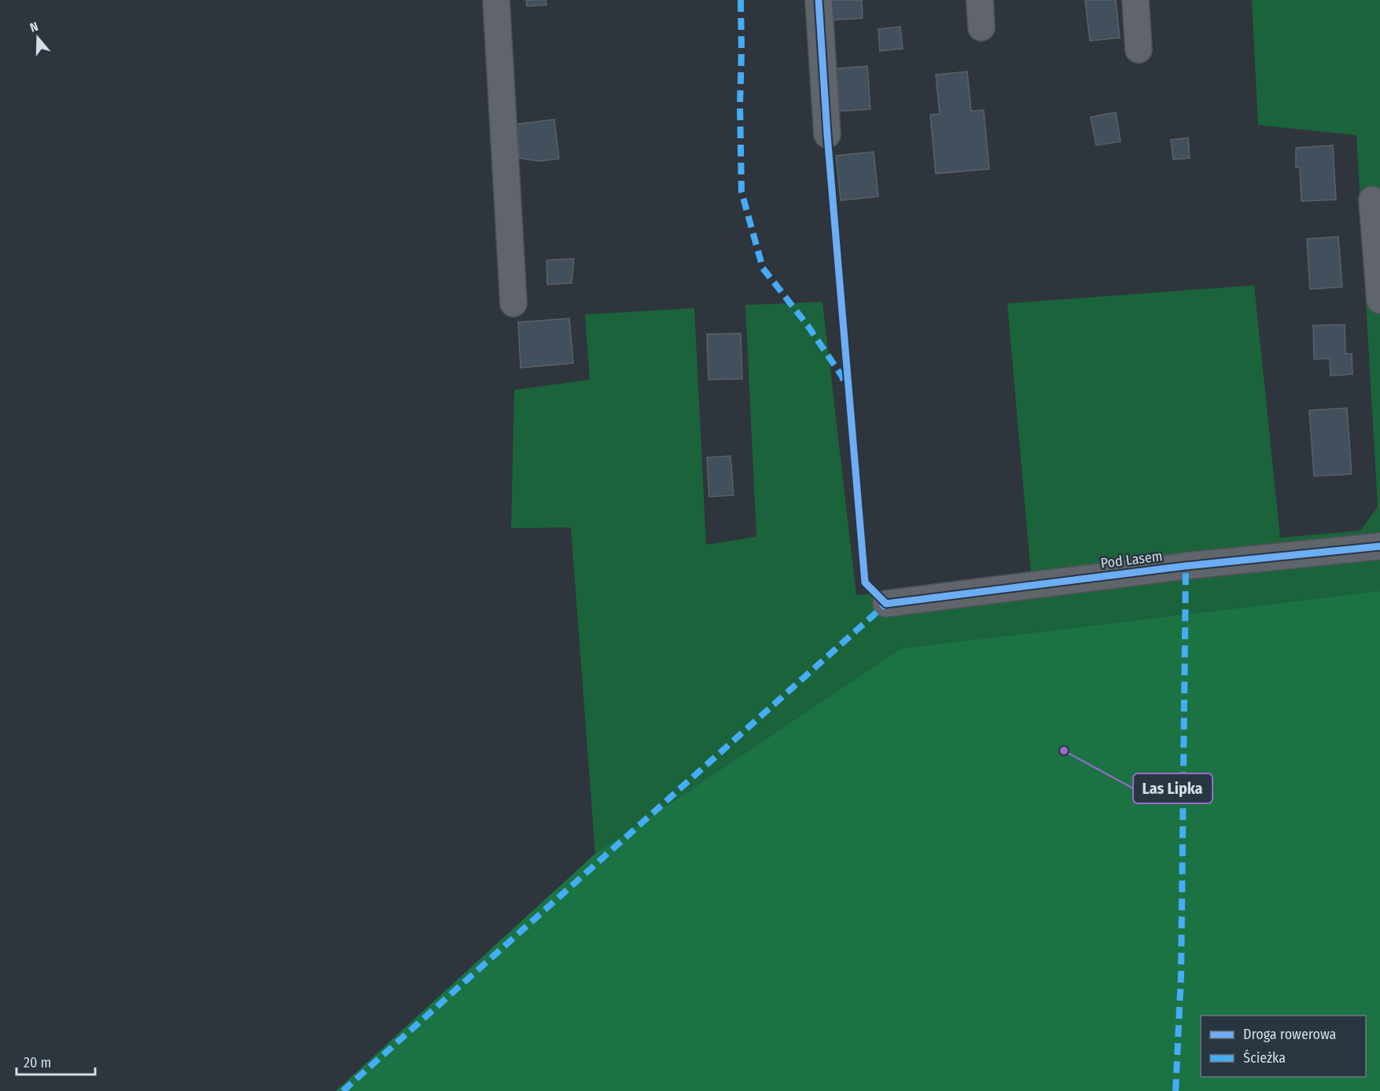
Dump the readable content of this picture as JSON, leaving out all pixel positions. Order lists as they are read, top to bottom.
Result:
{
  "streets": {
    "street": ["Pod Lasem"]
  },
  "places": ["Las Lipka"],
  "legend": ["Droga rowerowa", "Ścieżka"],
  "scale_bar": "20 m",
  "north": "top"
}
